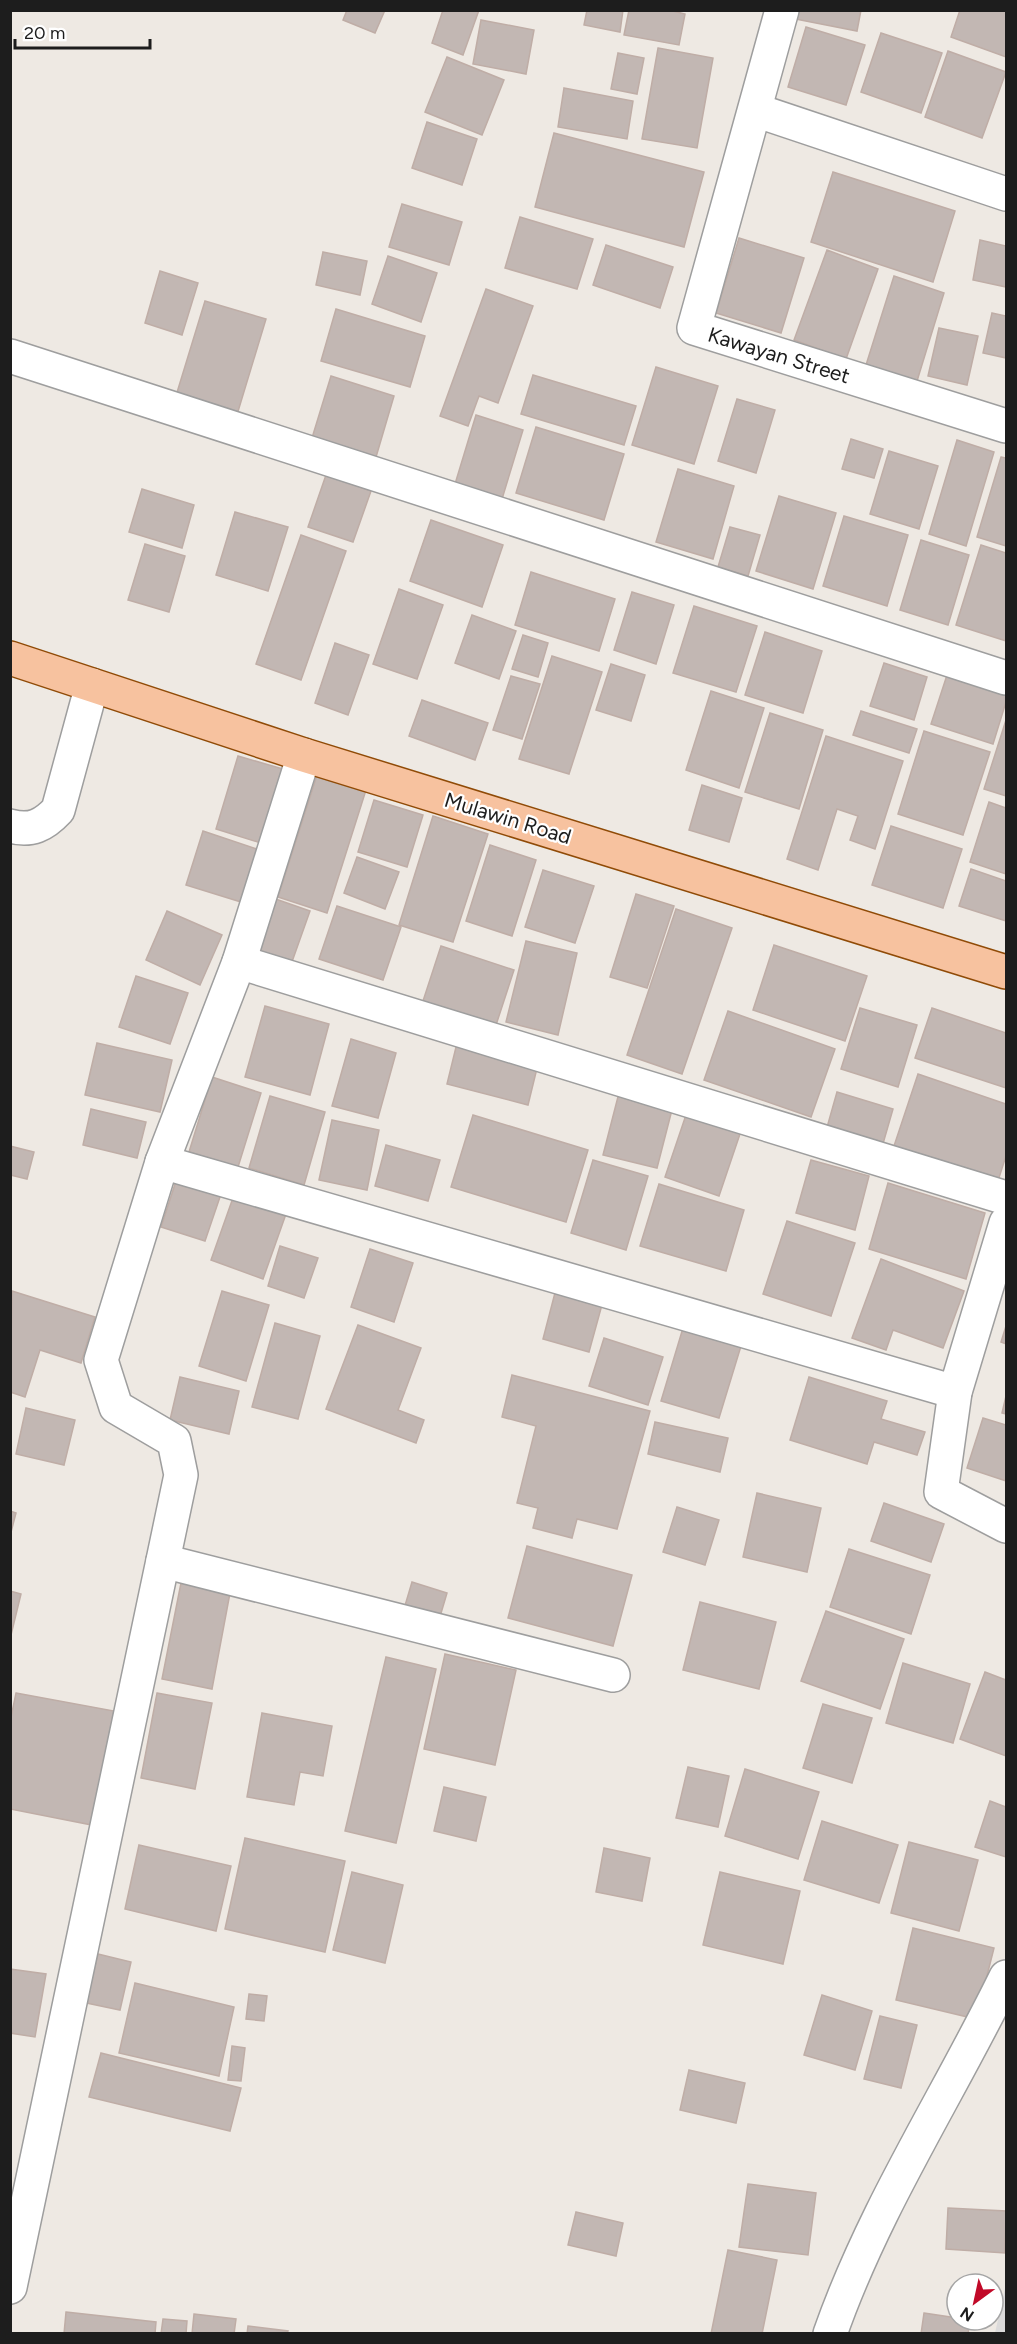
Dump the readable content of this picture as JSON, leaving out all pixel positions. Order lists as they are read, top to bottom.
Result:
{
  "streets": {
    "main road": ["Mulawin Road"],
    "street": ["Kawayan Street"]
  },
  "scale_bar": "20 m",
  "north": "bottom left"
}
